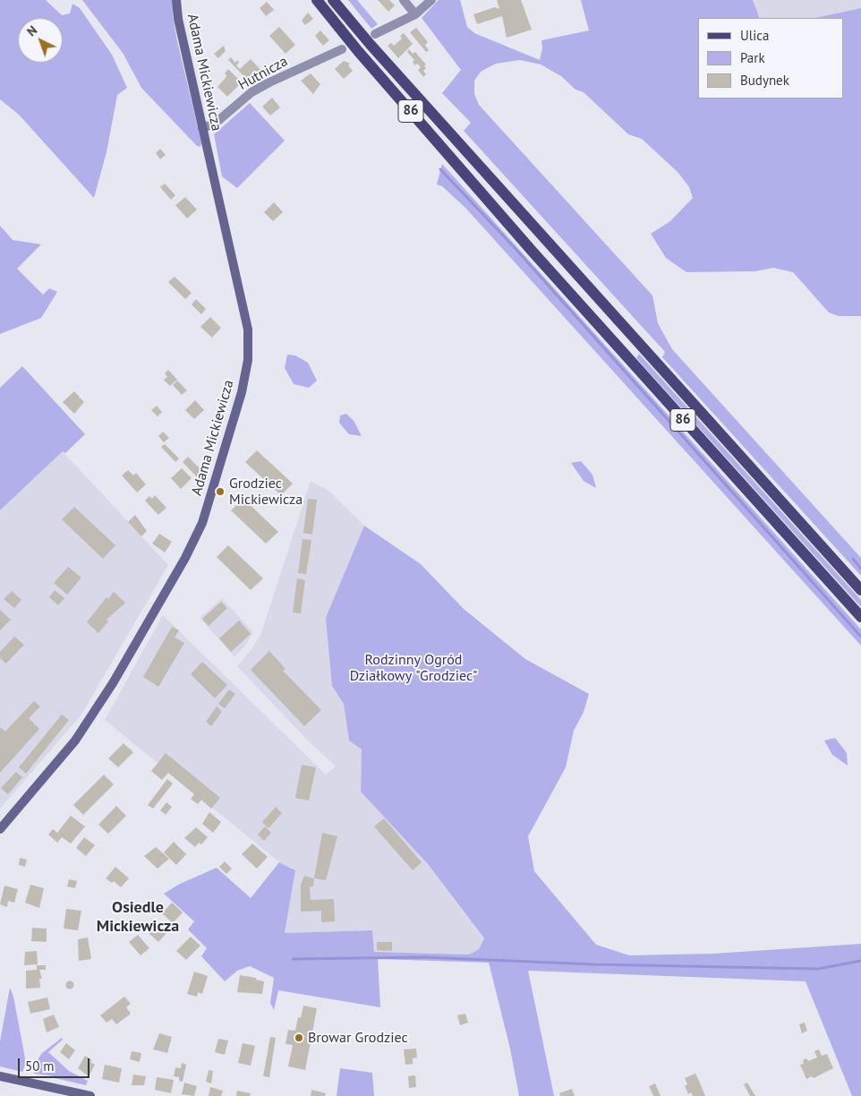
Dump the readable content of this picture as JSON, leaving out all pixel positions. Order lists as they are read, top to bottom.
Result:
{
  "streets": {
    "main road": ["86"],
    "street": ["Adama Mickiewicza", "Hutnicza"]
  },
  "crossings": [
    ["Adama Mickiewicza", "Hutnicza"]
  ],
  "districts": ["Osiedle Mickiewicza"],
  "parks": ["Rodzinny Ogród Działkowy \"Grodziec\""],
  "places": ["Grodziec Mickiewicza", "Browar Grodziec"],
  "legend": ["Ulica", "Park", "Budynek"],
  "scale_bar": "50 m",
  "north": "top left"
}
